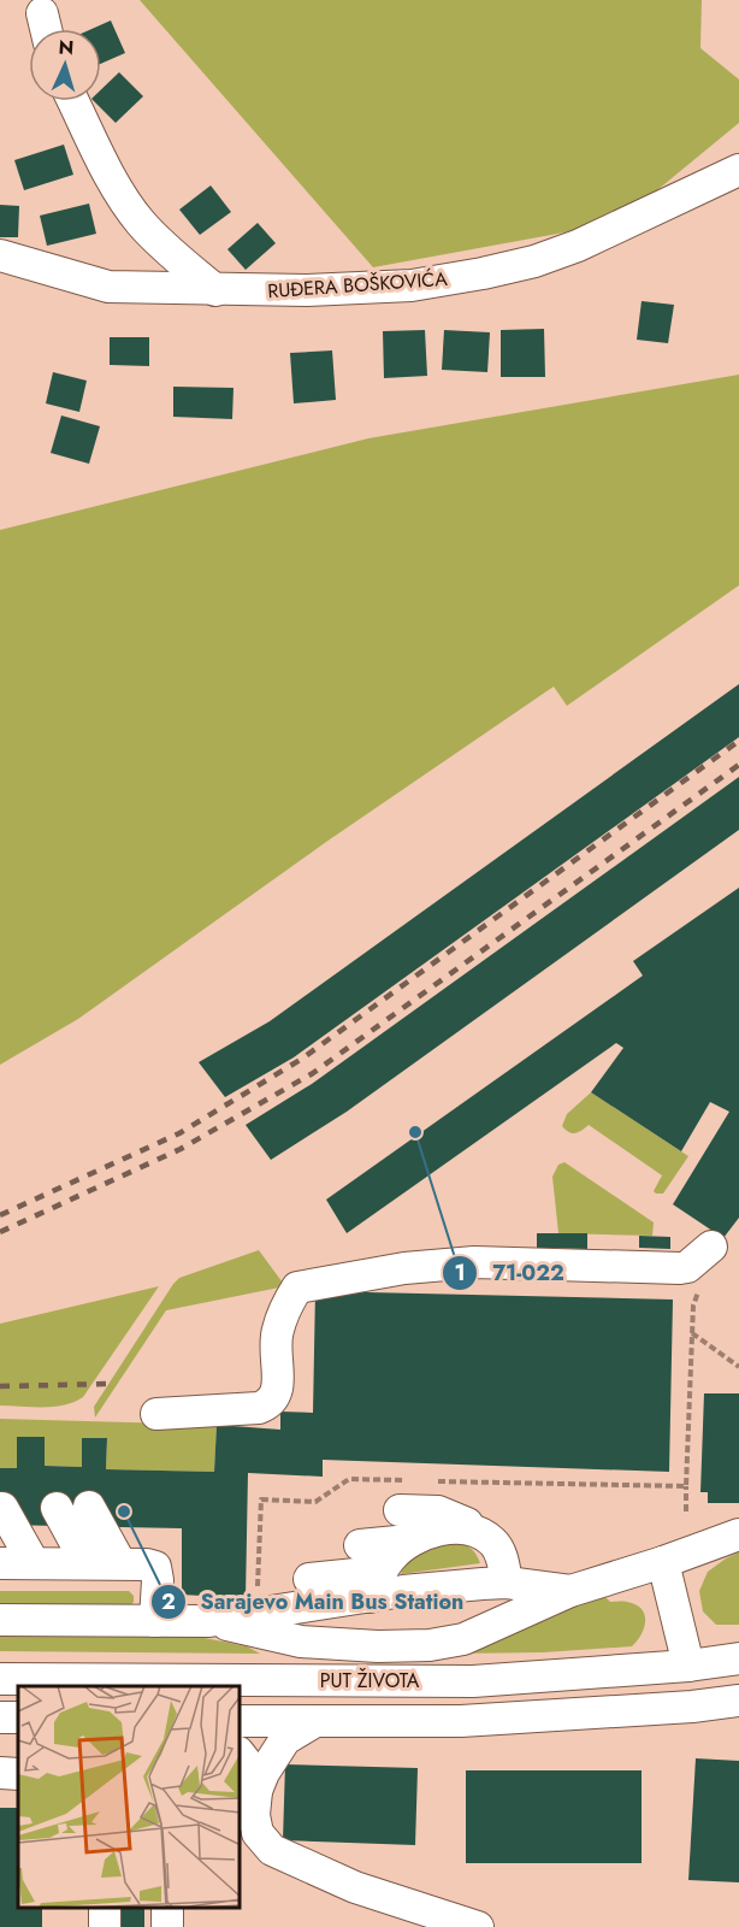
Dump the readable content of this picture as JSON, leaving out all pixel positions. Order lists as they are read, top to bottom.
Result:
{
  "streets": {
    "street": ["RUĐERA BOŠKOVIĆA", "PUT ŽIVOTA"]
  },
  "places": ["71-022", "Sarajevo Main Bus Station"],
  "north": "top"
}
